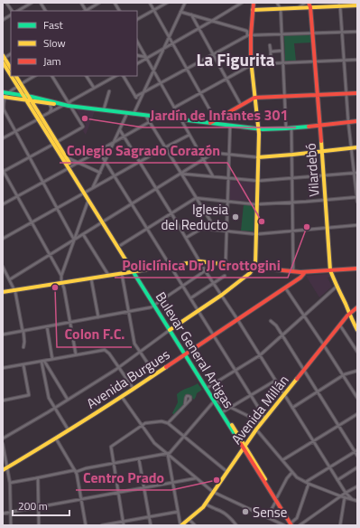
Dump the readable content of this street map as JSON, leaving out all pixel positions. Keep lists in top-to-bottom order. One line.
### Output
{"streets":{"main road":["Vilardebó","Bulevar General Artigas","Avenida Burgues","Avenida Millán"]},"crossings":[["Vilardebó","Avenida Millán"],["Bulevar General Artigas","Avenida Burgues"],["Bulevar General Artigas","Avenida Millán"]],"districts":["La Figurita"],"places":["Jardín de Infantes 301","Iglesia del Reducto","Colegio Sagrado Corazón","Policlínica Dr JJ Crottogini","Colon F.C.","Centro Prado","Sense"],"legend":["Fast","Slow","Jam"],"scale_bar":"200 m"}
